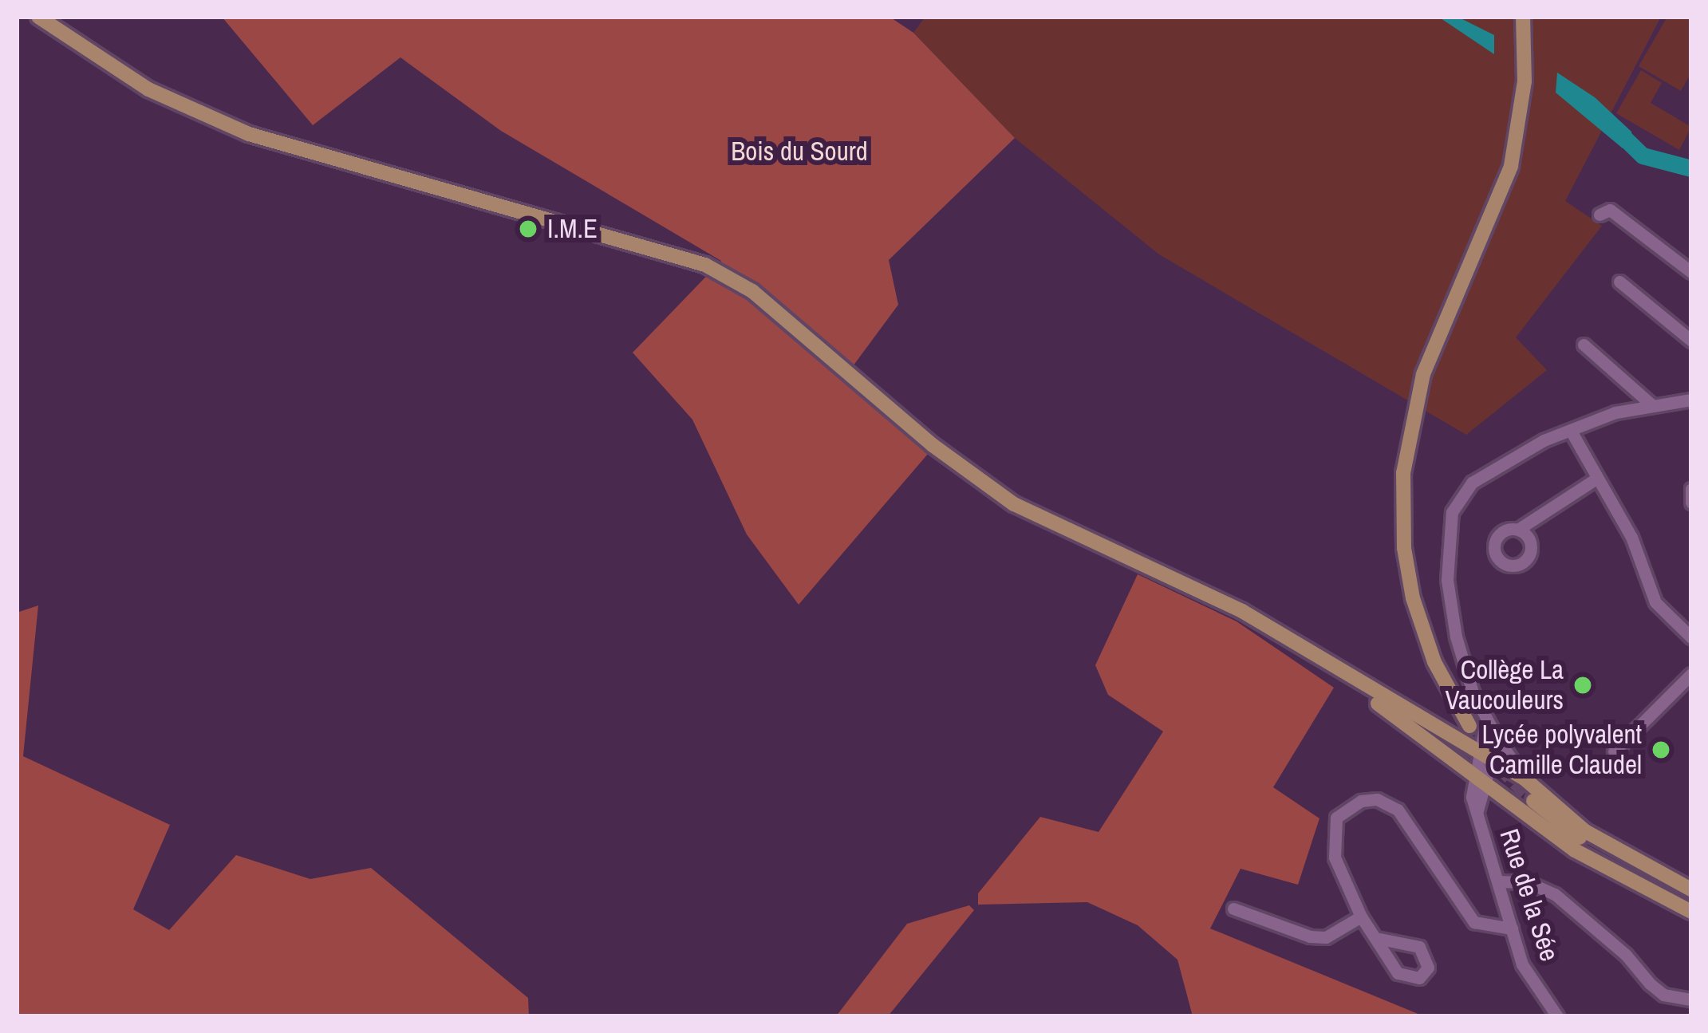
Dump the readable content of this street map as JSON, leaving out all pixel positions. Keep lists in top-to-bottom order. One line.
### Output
{"streets":{"street":["Rue de la Sée"]},"parks":["Bois du Sourd"],"places":["I.M.E","Collège La Vaucouleurs","Lycée polyvalent Camille Claudel"]}
